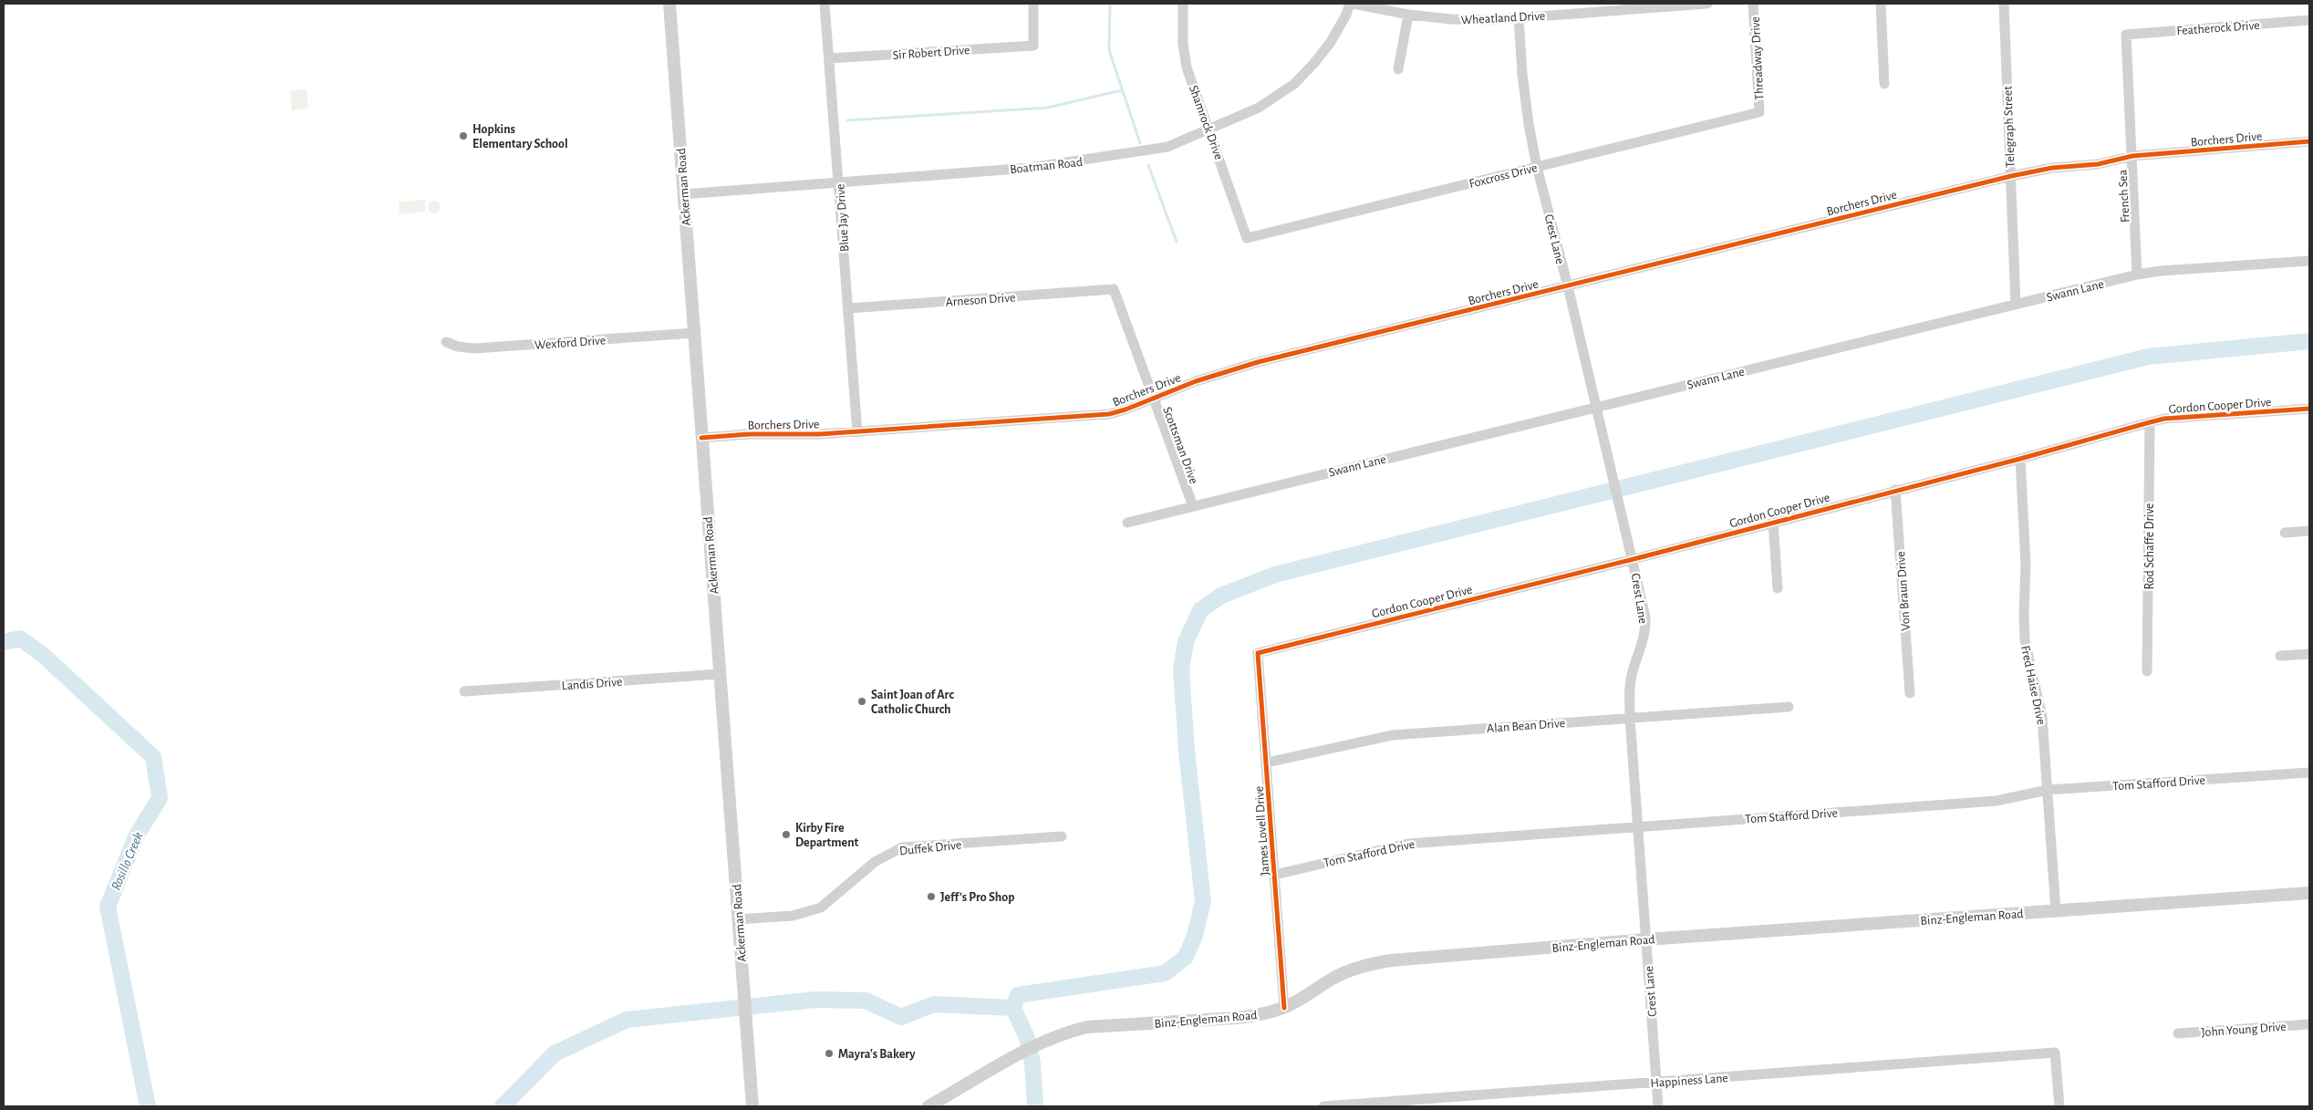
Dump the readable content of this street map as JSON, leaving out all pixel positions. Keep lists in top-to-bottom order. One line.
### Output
{"streets":{"street":["Wheatland Drive","Featherock Drive","Sir Robert Drive","Threadway Drive","Shamrock Drive","Telegraph Street","Borchers Drive","Boatman Road","Foxcross Drive","Ackerman Road","French Sea","Blue Jay Drive","Crest Lane","Swann Lane","Arneson Drive","Wexford Drive","Gordon Cooper Drive","Scottsman Drive","Rod Schaffe Drive","Von Braun Drive","Landis Drive","Fred Haise Drive","Alan Bean Drive","Tom Stafford Drive","James Lovell Drive","Duffek Drive","Binz-Engleman Road","John Young Drive","Happiness Lane"]},"crossings":[["Wheatland Drive","Crest Lane"],["Featherock Drive","French Sea"],["Sir Robert Drive","Blue Jay Drive"],["Threadway Drive","Foxcross Drive"],["Shamrock Drive","Boatman Road"],["Shamrock Drive","Foxcross Drive"],["Telegraph Street","Borchers Drive"],["Telegraph Street","Swann Lane"],["Borchers Drive","Ackerman Road"],["Borchers Drive","French Sea"],["Borchers Drive","Blue Jay Drive"],["Borchers Drive","Crest Lane"],["Borchers Drive","Scottsman Drive"],["Boatman Road","Ackerman Road"],["Boatman Road","Blue Jay Drive"],["Foxcross Drive","Crest Lane"],["Ackerman Road","Wexford Drive"],["Ackerman Road","Landis Drive"],["Ackerman Road","Duffek Drive"],["French Sea","Swann Lane"],["Blue Jay Drive","Arneson Drive"],["Crest Lane","Swann Lane"],["Crest Lane","Gordon Cooper Drive"],["Crest Lane","Alan Bean Drive"],["Crest Lane","Tom Stafford Drive"],["Crest Lane","Binz-Engleman Road"],["Crest Lane","Happiness Lane"],["Swann Lane","Scottsman Drive"],["Arneson Drive","Scottsman Drive"],["Gordon Cooper Drive","Rod Schaffe Drive"],["Gordon Cooper Drive","Von Braun Drive"],["Gordon Cooper Drive","Fred Haise Drive"],["Gordon Cooper Drive","James Lovell Drive"],["Fred Haise Drive","Tom Stafford Drive"],["Fred Haise Drive","Binz-Engleman Road"],["Alan Bean Drive","James Lovell Drive"],["Tom Stafford Drive","James Lovell Drive"],["James Lovell Drive","Binz-Engleman Road"]],"water":["Rosillo Creek"],"places":["Hopkins Elementary School","Saint Joan of Arc Catholic Church","Kirby Fire Department","Jeff’s Pro Shop","Mayra's Bakery"]}
